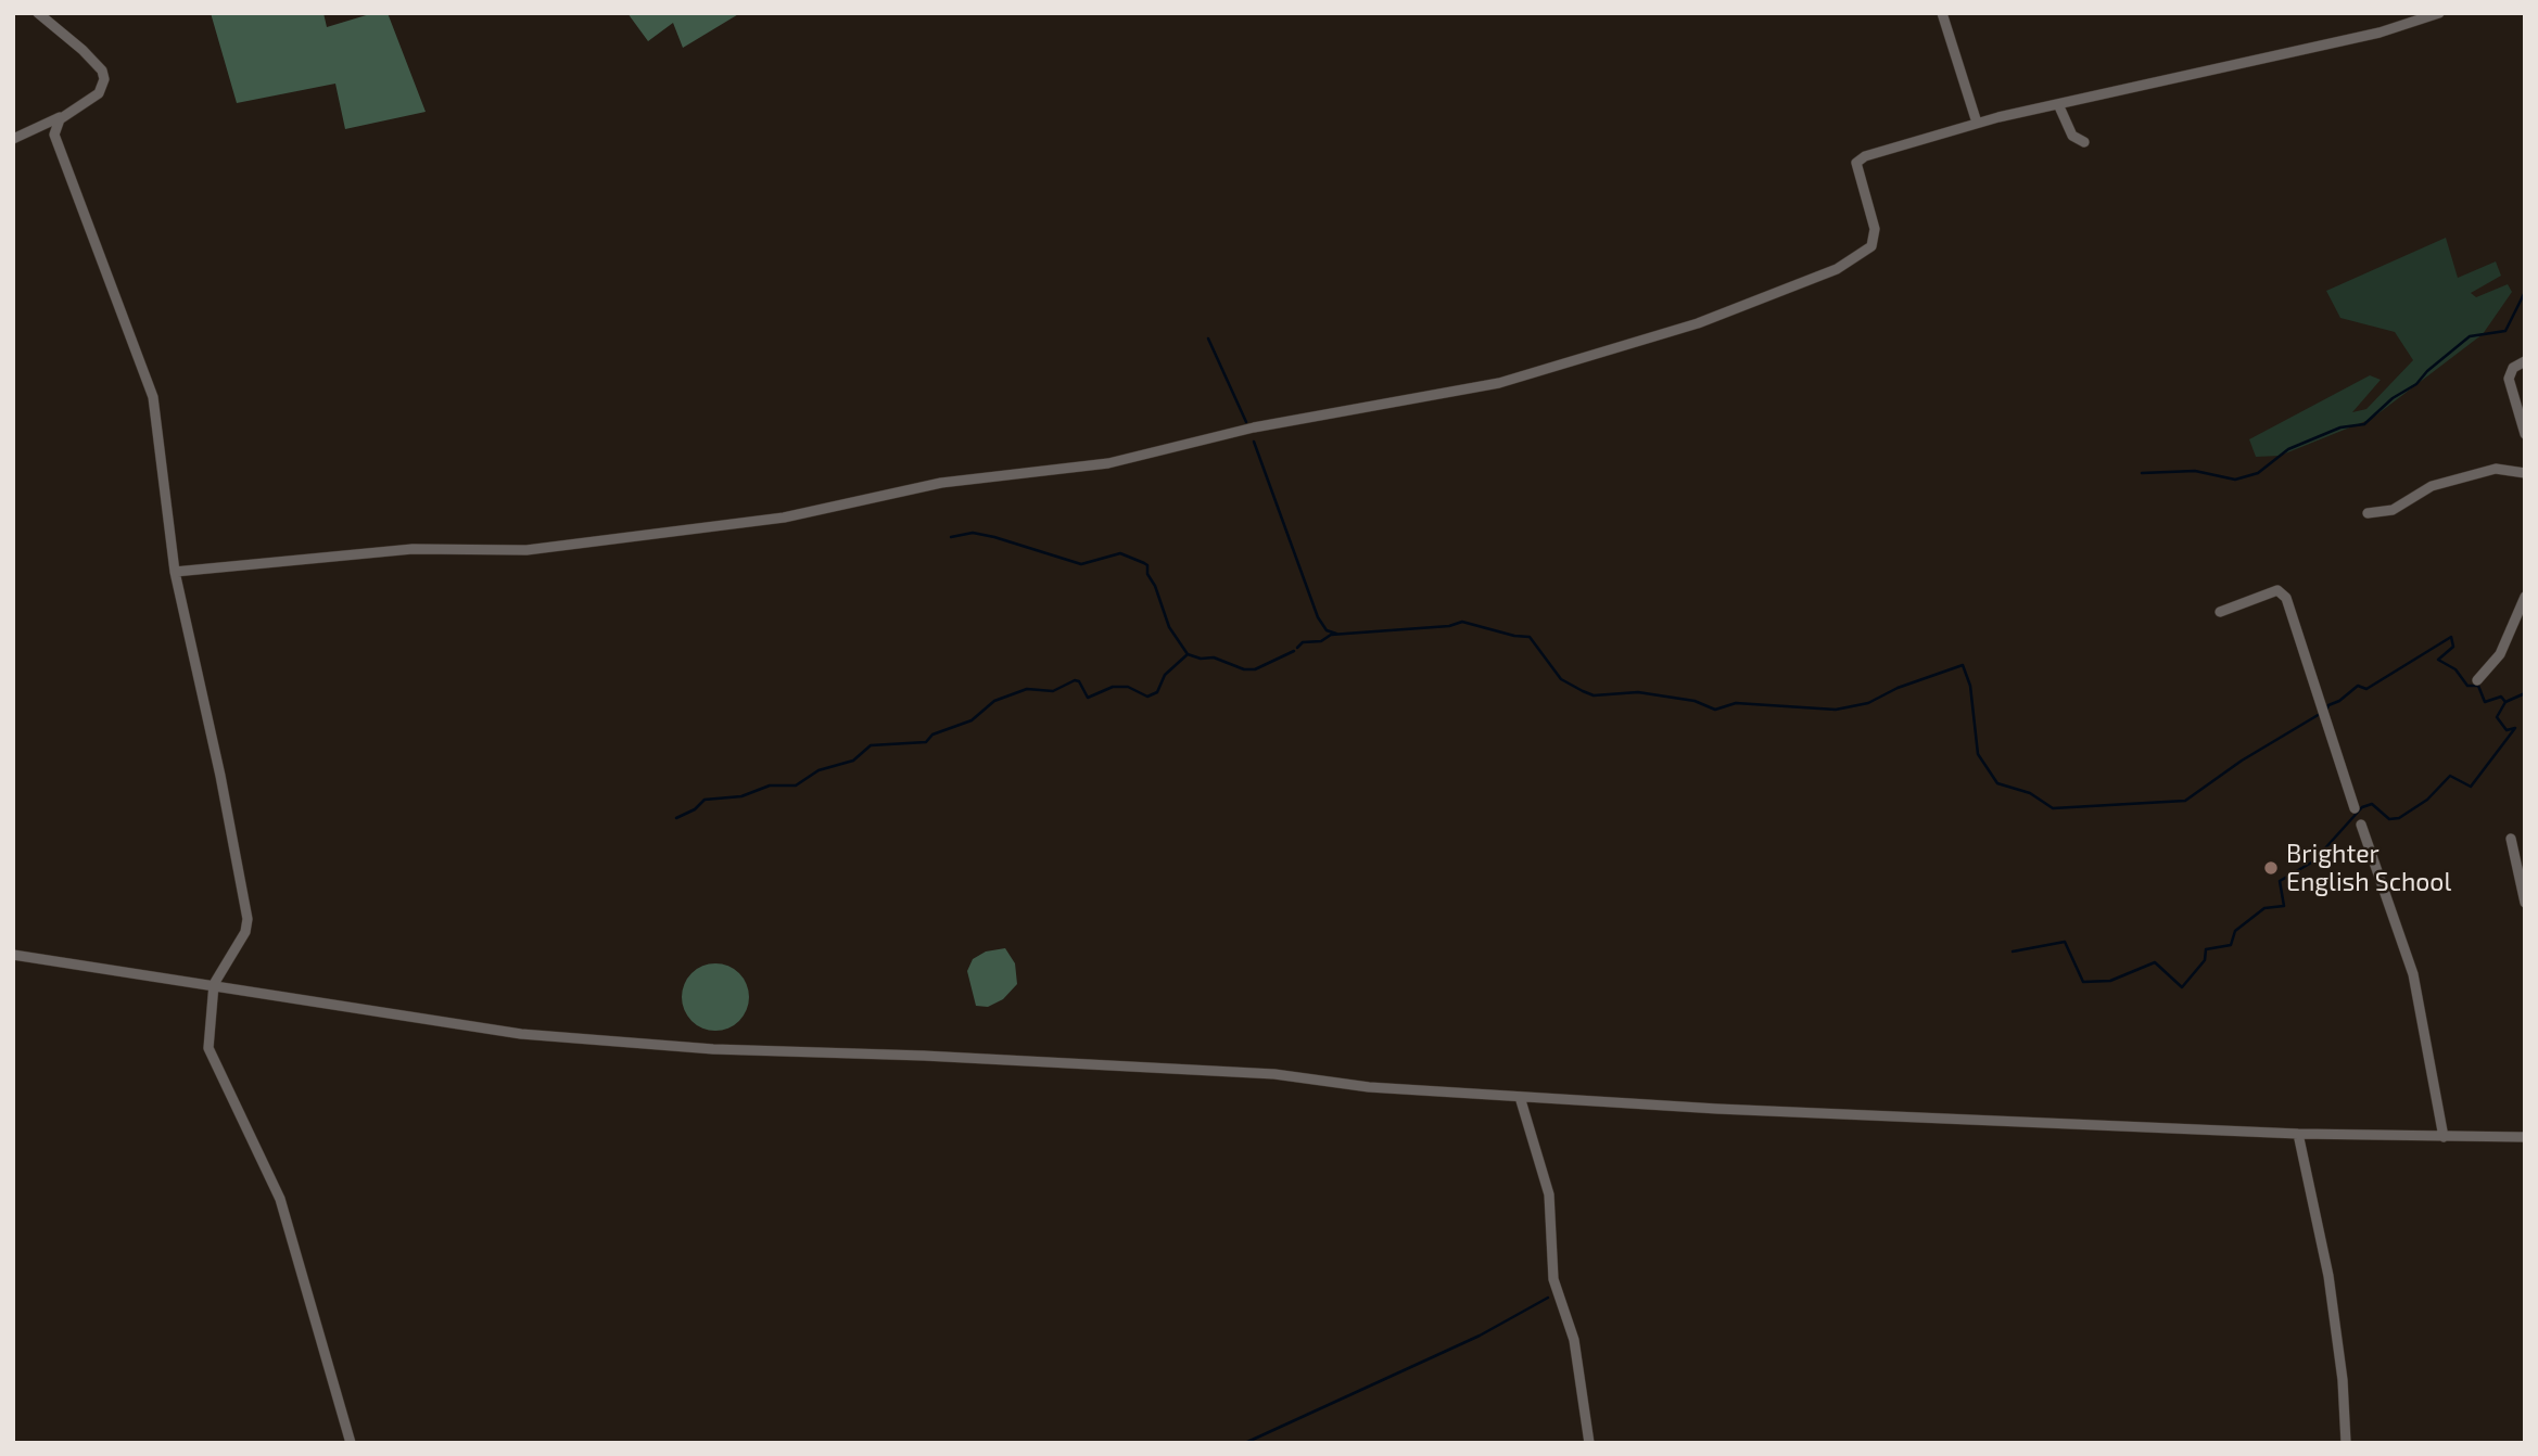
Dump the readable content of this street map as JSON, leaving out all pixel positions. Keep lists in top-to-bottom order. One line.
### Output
{"places":["Brighter English School"]}
